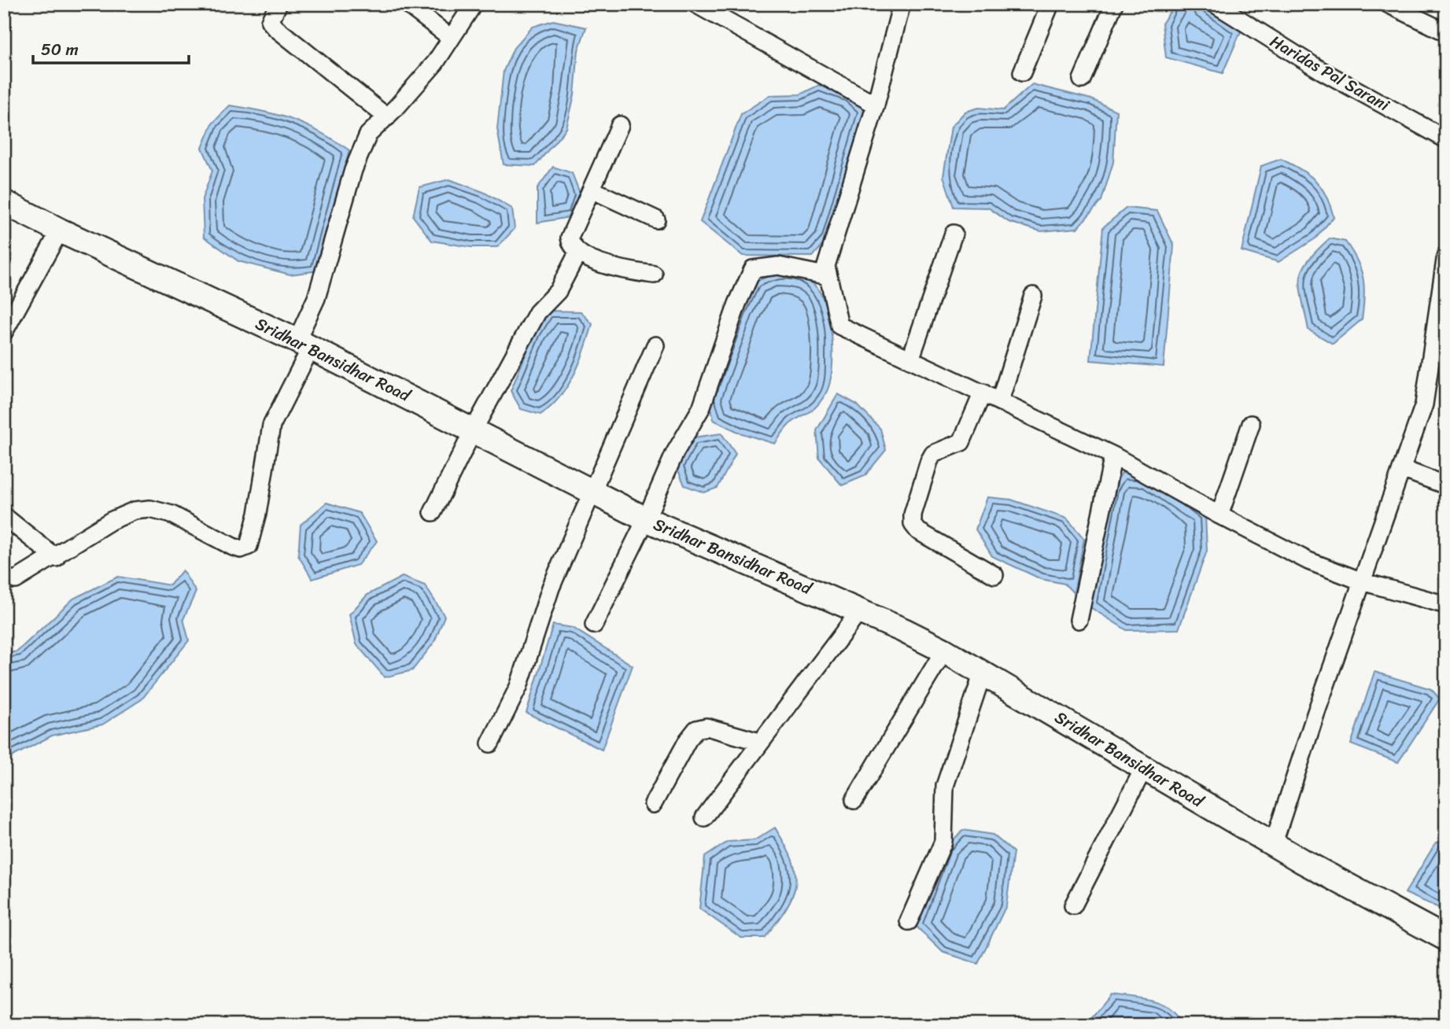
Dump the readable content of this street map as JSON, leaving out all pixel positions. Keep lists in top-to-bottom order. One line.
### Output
{"streets":{"street":["Haridas Pal Sarani","Sridhar Bansidhar Road"]},"scale_bar":"50 m"}
